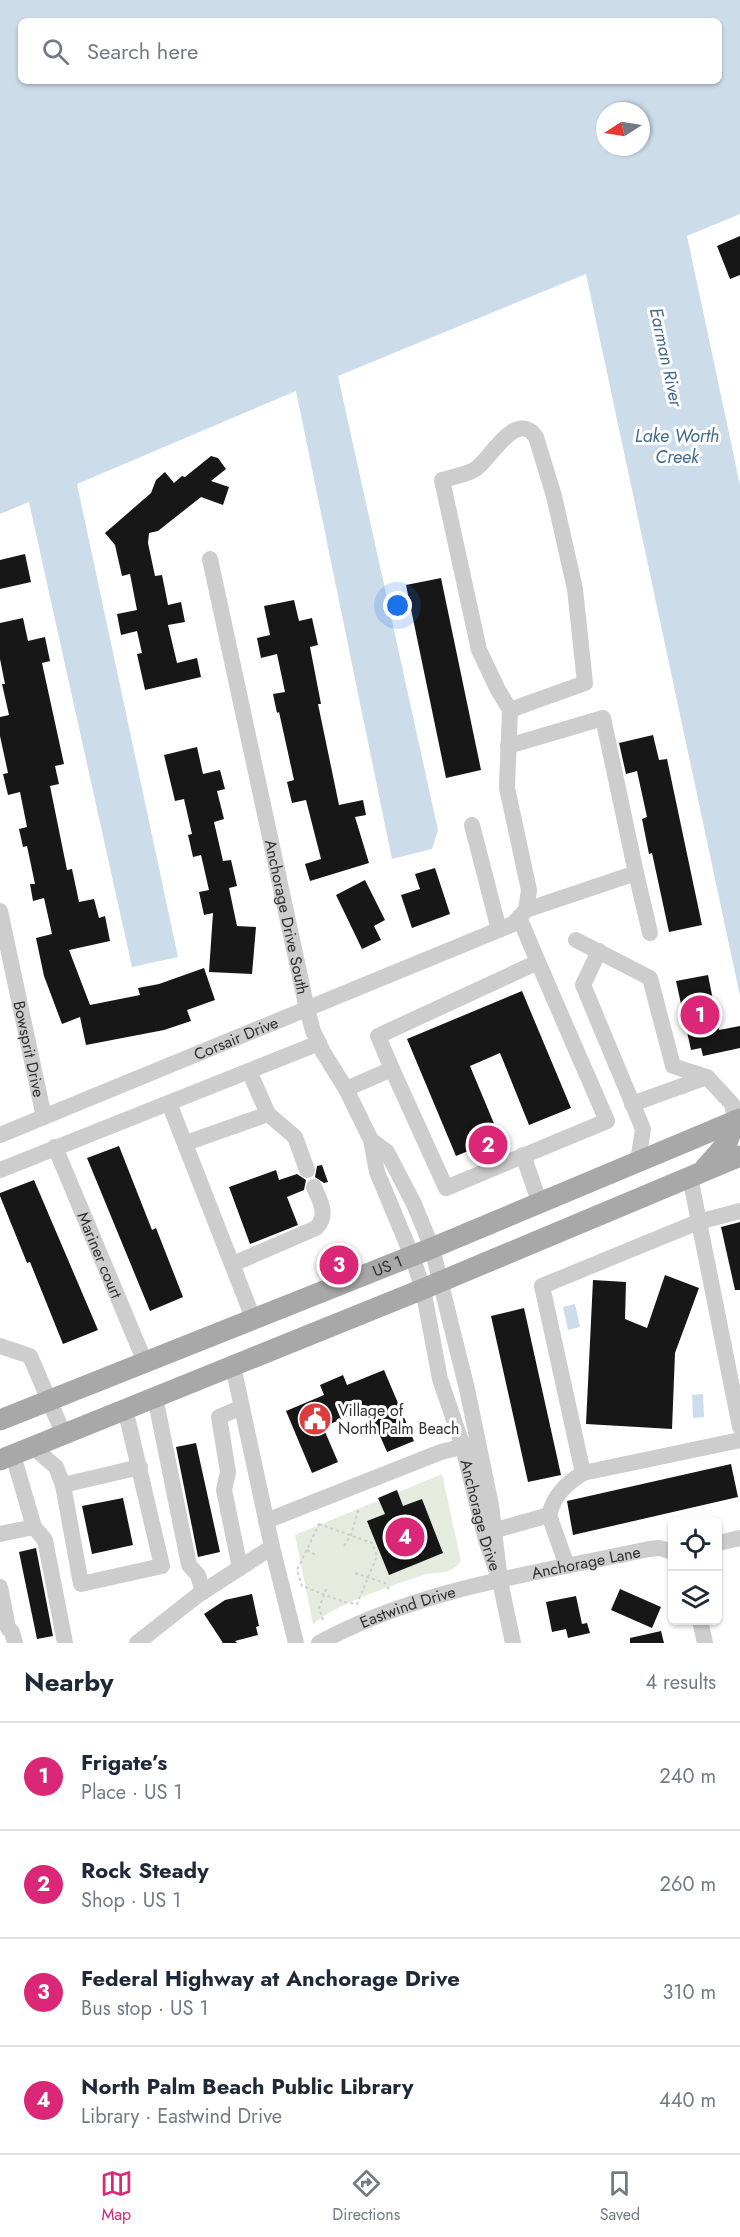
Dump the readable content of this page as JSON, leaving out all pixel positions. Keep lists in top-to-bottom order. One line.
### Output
{"streets":{"main road":["US 1"],"street":["Anchorage Drive South","Corsair Drive","Bowsprit Drive","Mariner court","Anchorage Drive","Anchorage Lane","Eastwind Drive"]},"crossings":[["Anchorage Drive South","Corsair Drive"],["Anchorage Drive South","US 1"],["Anchorage Drive South","Anchorage Drive"],["Corsair Drive","Bowsprit Drive"],["Mariner court","US 1"],["US 1","Anchorage Drive"],["Anchorage Drive","Anchorage Lane"],["Anchorage Drive","Eastwind Drive"],["Anchorage Lane","Eastwind Drive"]],"water":["Earman River","Lake Worth Creek"],"places":{"public building":["Village of North Palm Beach"]},"north":"left","page":{"search":"Search here","pins":["1","2","3","4"],"heading":["Nearby","4 results"],"list":[{"mark":"1","name":"Frigate’s","note":"Place · US 1","value":"240 m"},{"mark":"2","name":"Rock Steady","note":"Shop · US 1","value":"260 m"},{"mark":"3","name":"Federal Highway at Anchorage Drive","note":"Bus stop · US 1","value":"310 m"},{"mark":"4","name":"North Palm Beach Public Library","note":"Library · Eastwind Drive","value":"440 m"}],"nav":["Map","Directions","Saved"]}}
